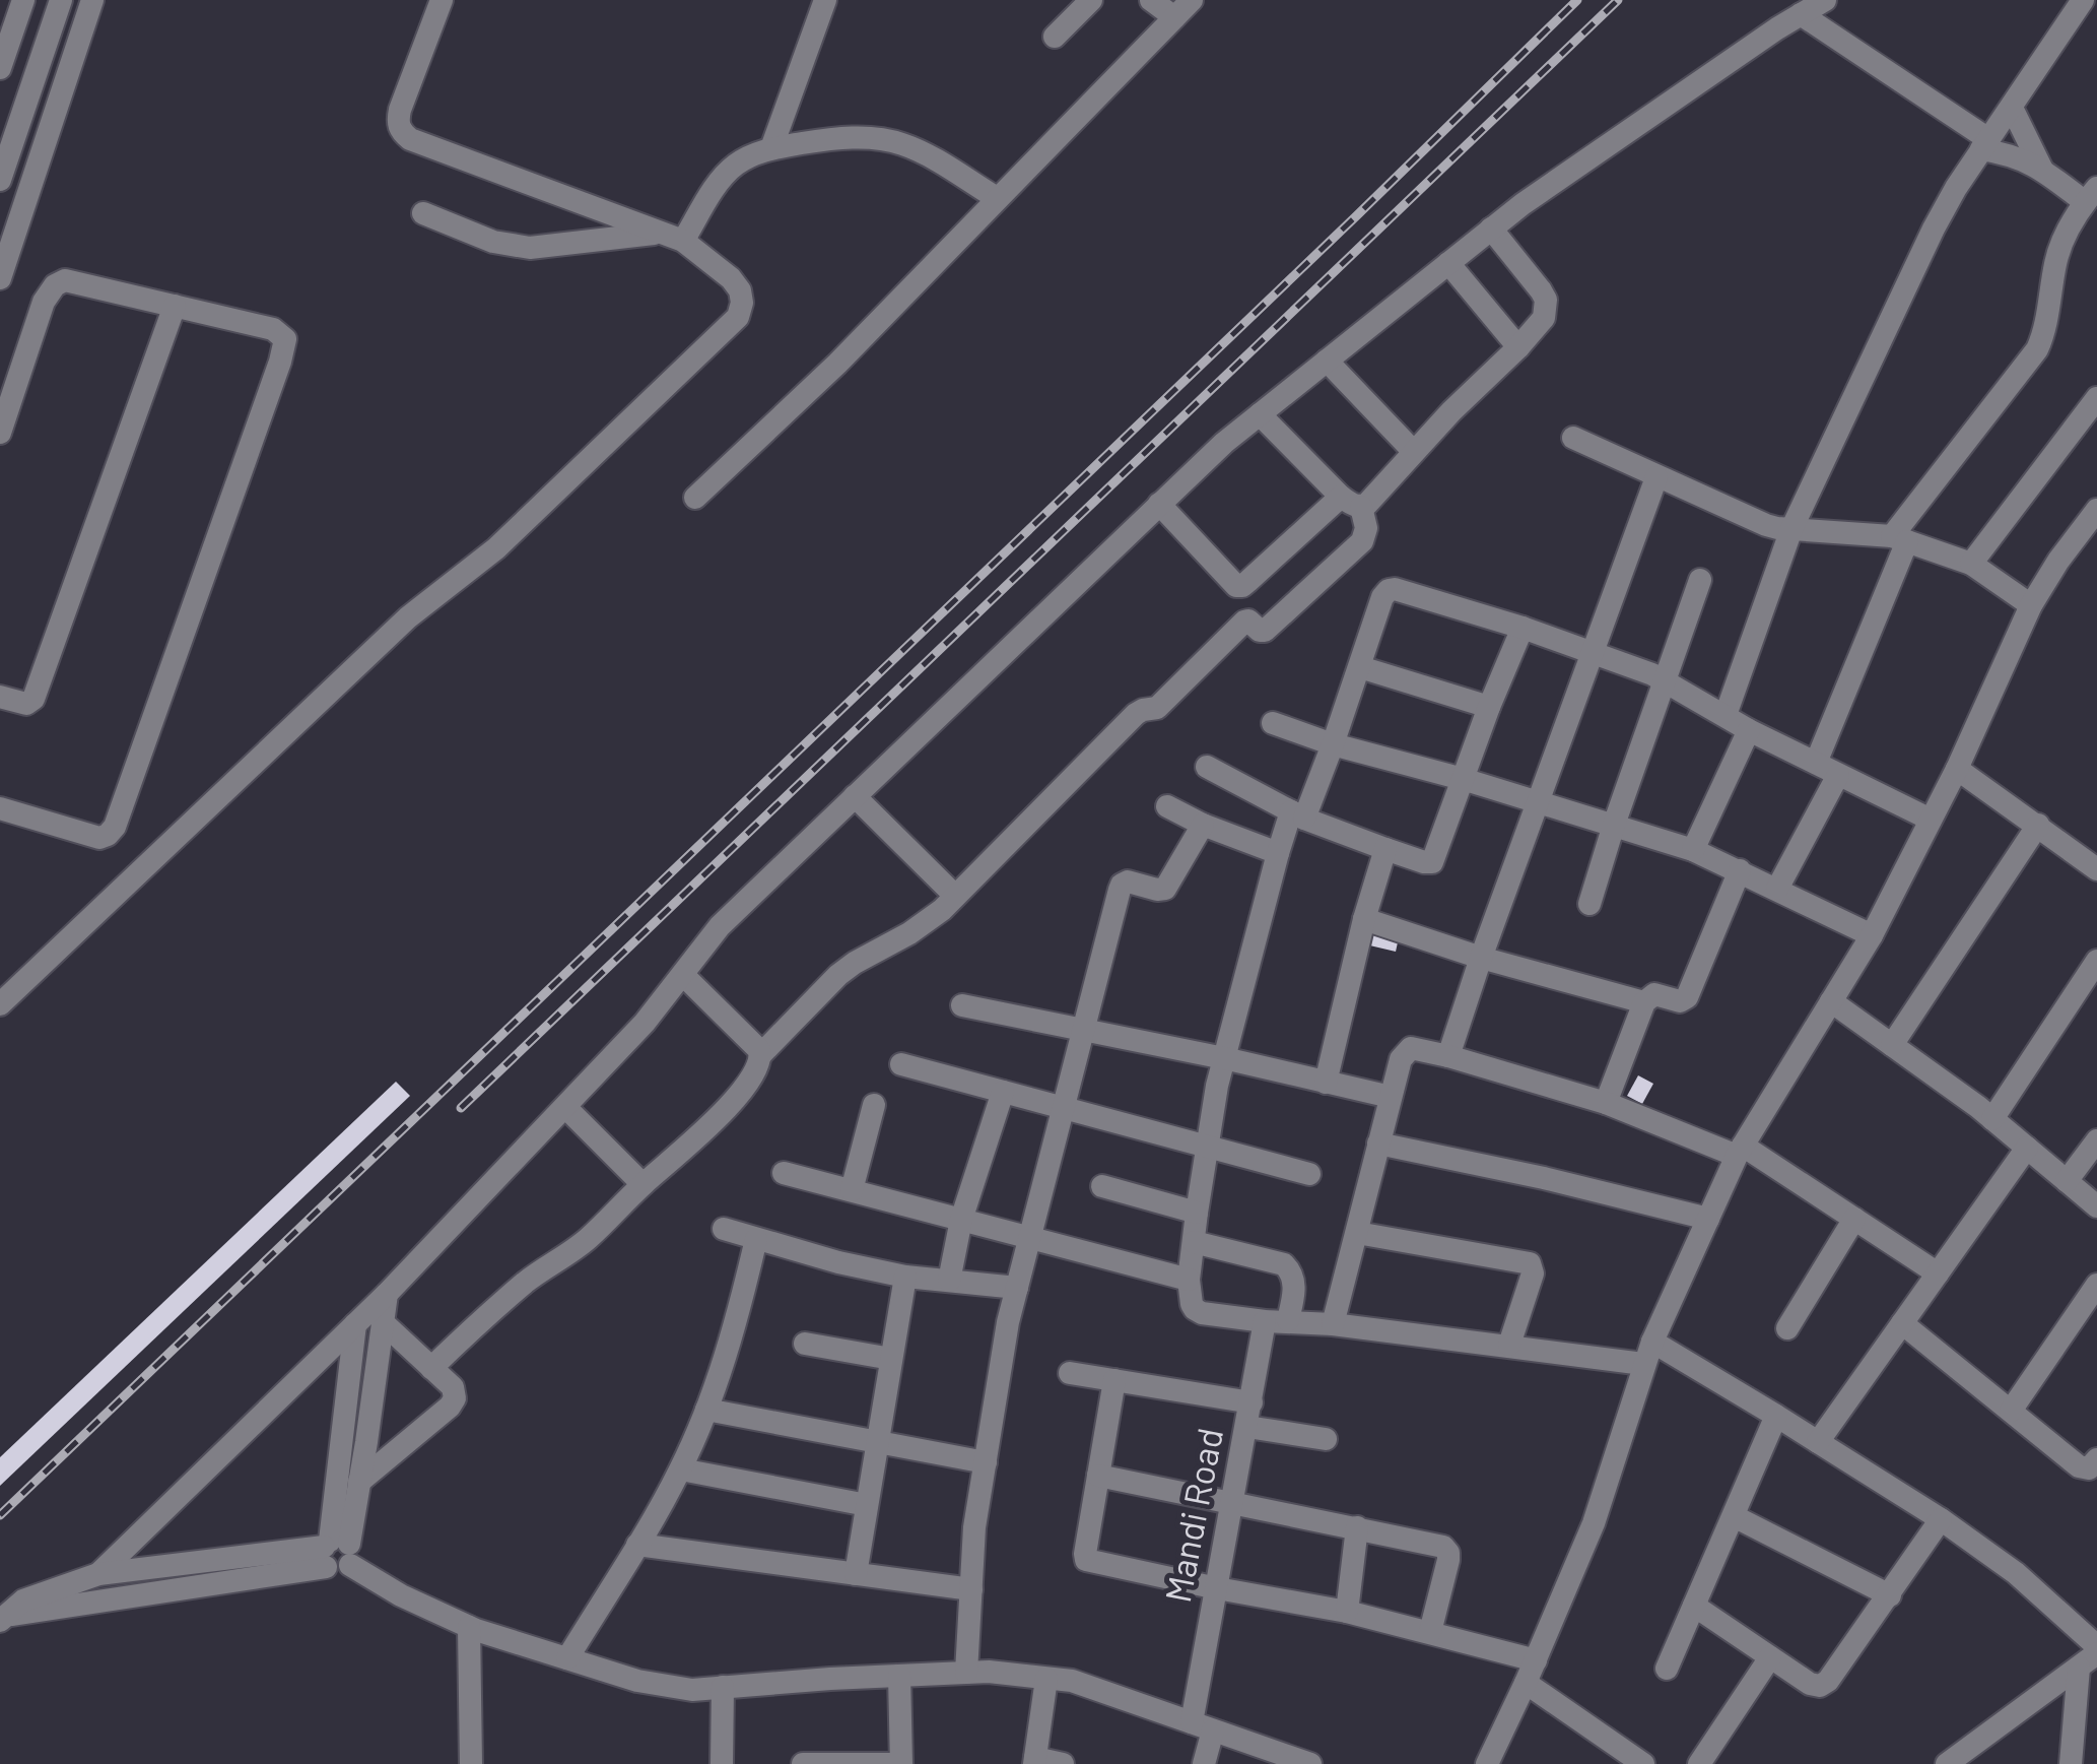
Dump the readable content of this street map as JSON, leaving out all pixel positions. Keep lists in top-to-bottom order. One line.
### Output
{"streets":{"street":["Mandi Road"]}}
